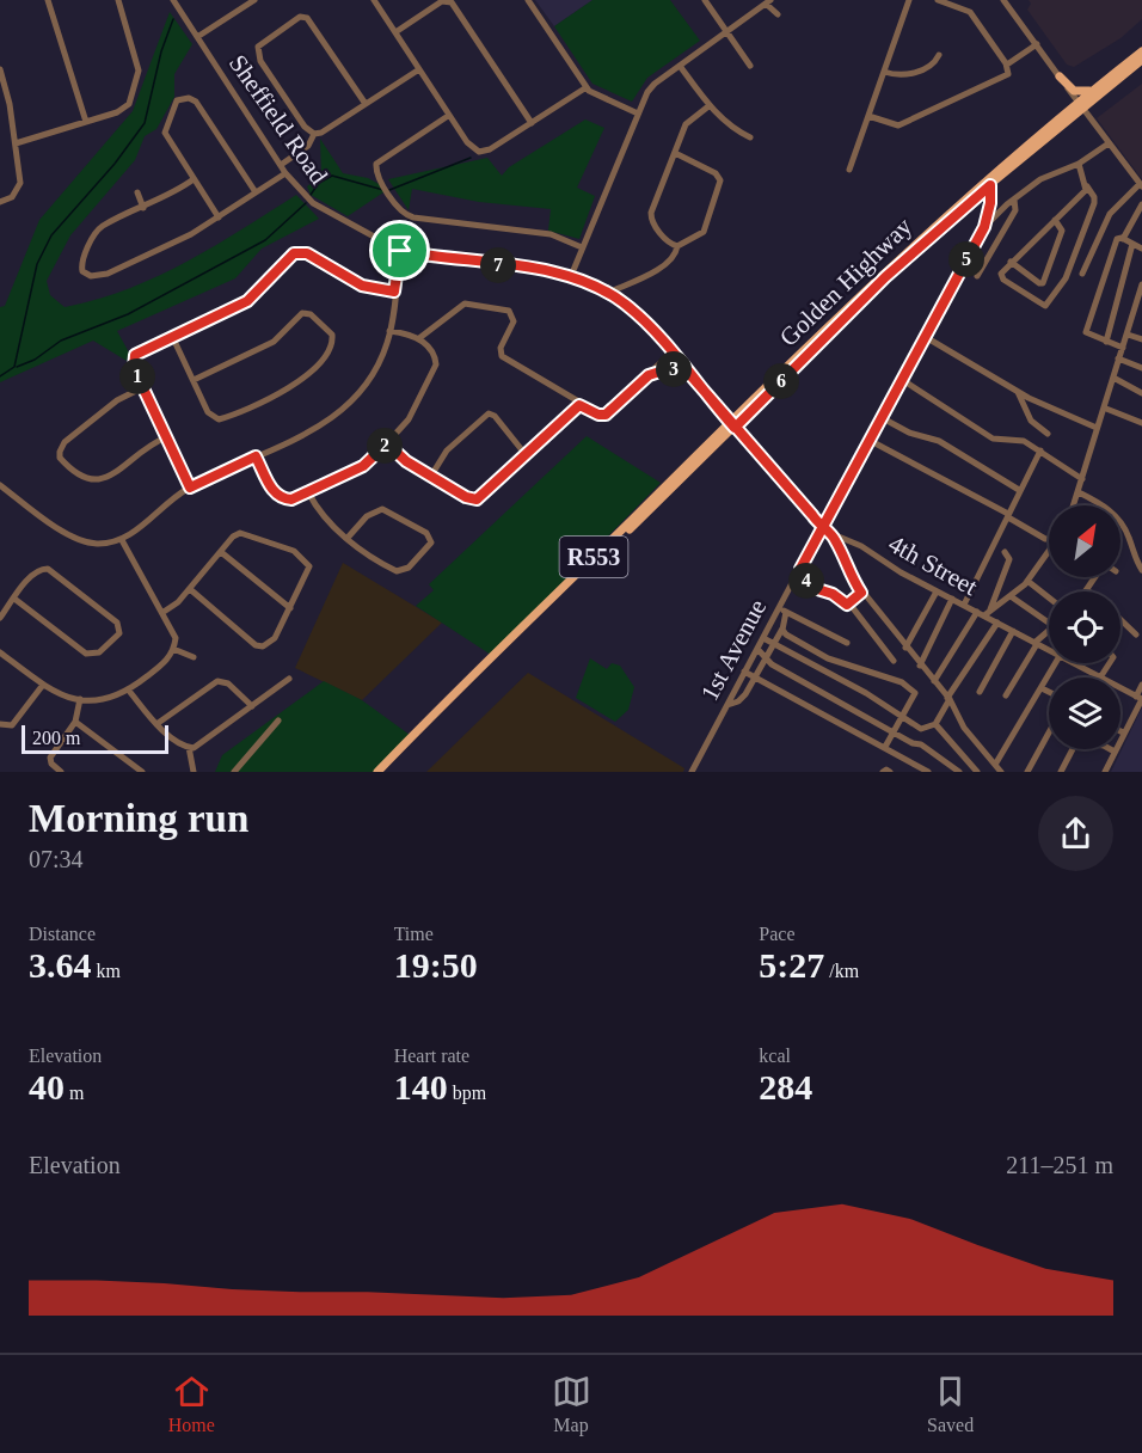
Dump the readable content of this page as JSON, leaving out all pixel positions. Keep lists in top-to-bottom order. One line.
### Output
{"streets":{"main road":["Golden Highway","R553"],"street":["Sheffield Road","4th Street","1st Avenue"]},"crossings":[["Sheffield Road","Golden Highway"],["Sheffield Road","4th Street"],["Golden Highway","4th Street"],["4th Street","1st Avenue"]],"scale_bar":"200 m","north":"top right","page":{"pins":["5","7","3","1","6","2","4"],"scale":"200 m","heading":["Morning run","07:34"],"stats":[["Distance","3.64 km"],["Time","19:50"],["Pace","5:27 /km"],["Elevation","40 m"],["Heart rate","140 bpm"],["kcal","284"]],"chart":["Elevation","211–251 m"],"tabs":["Home","Map","Saved"]}}
